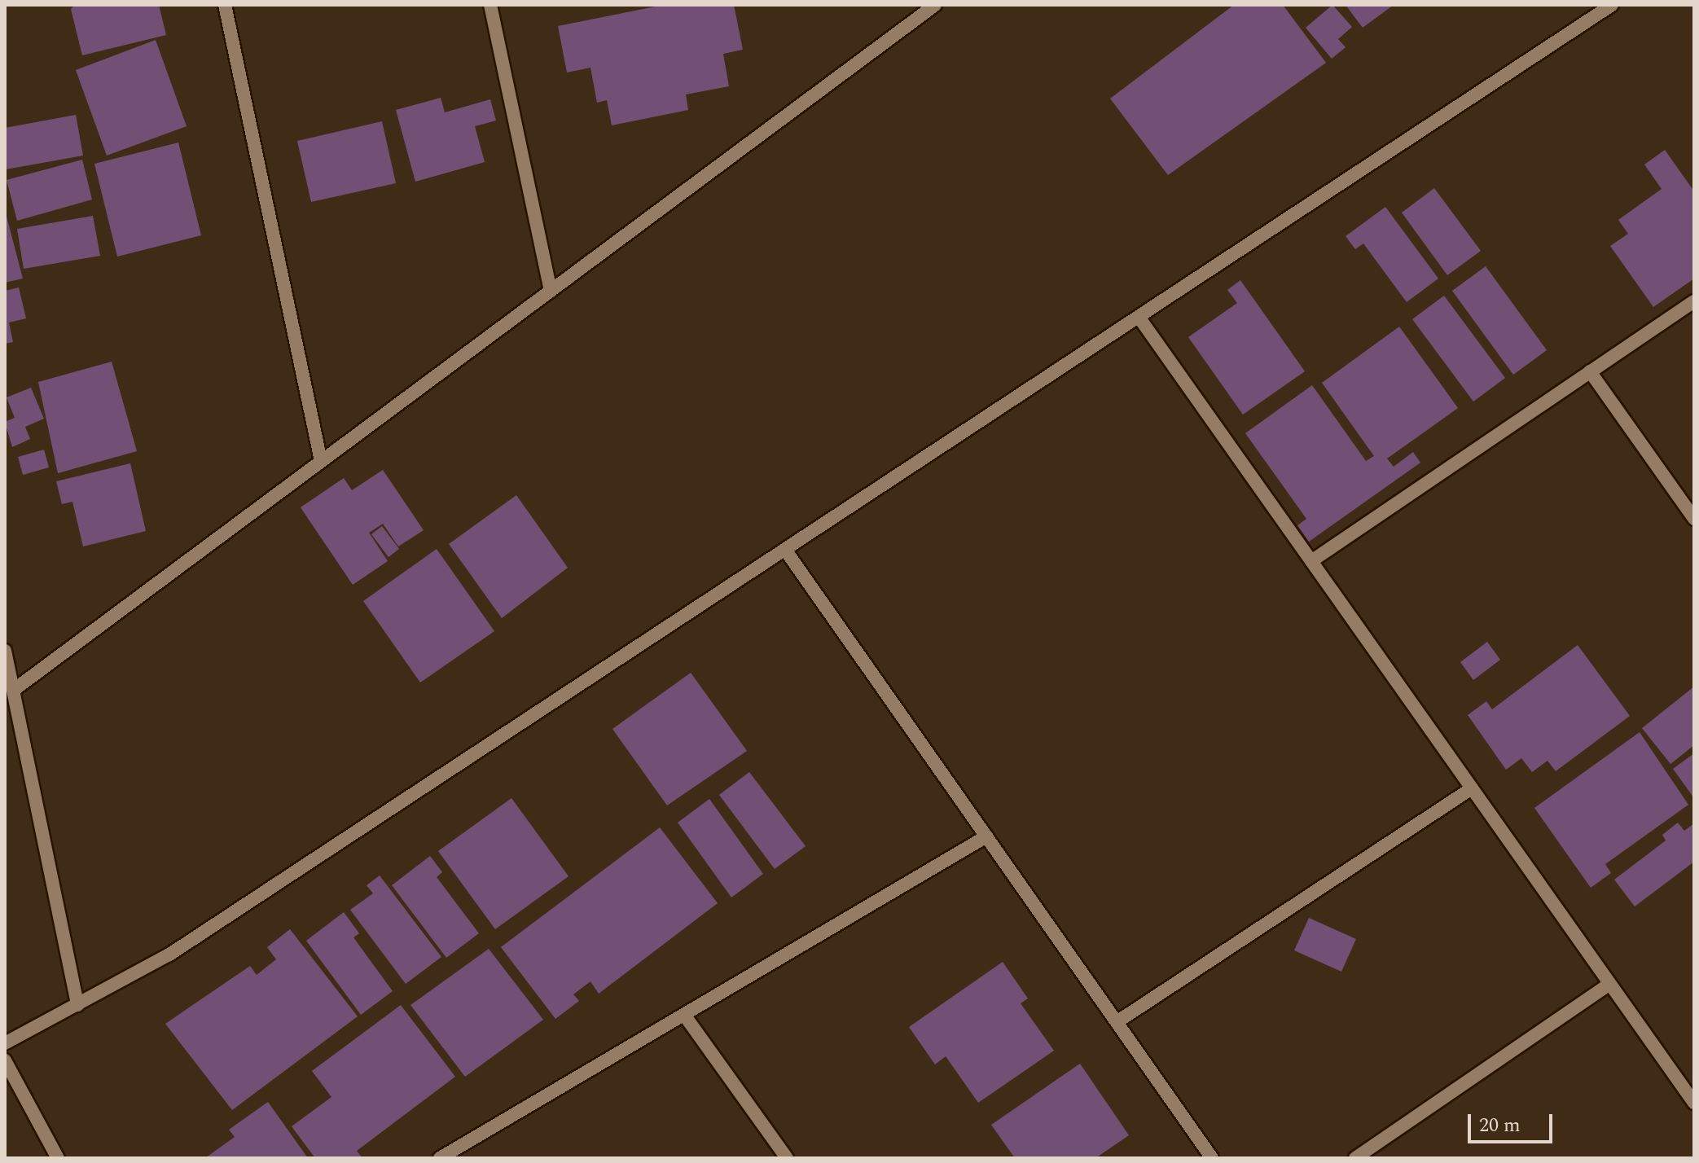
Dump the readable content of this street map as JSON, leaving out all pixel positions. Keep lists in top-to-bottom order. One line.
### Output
{"scale_bar":"20 m"}
